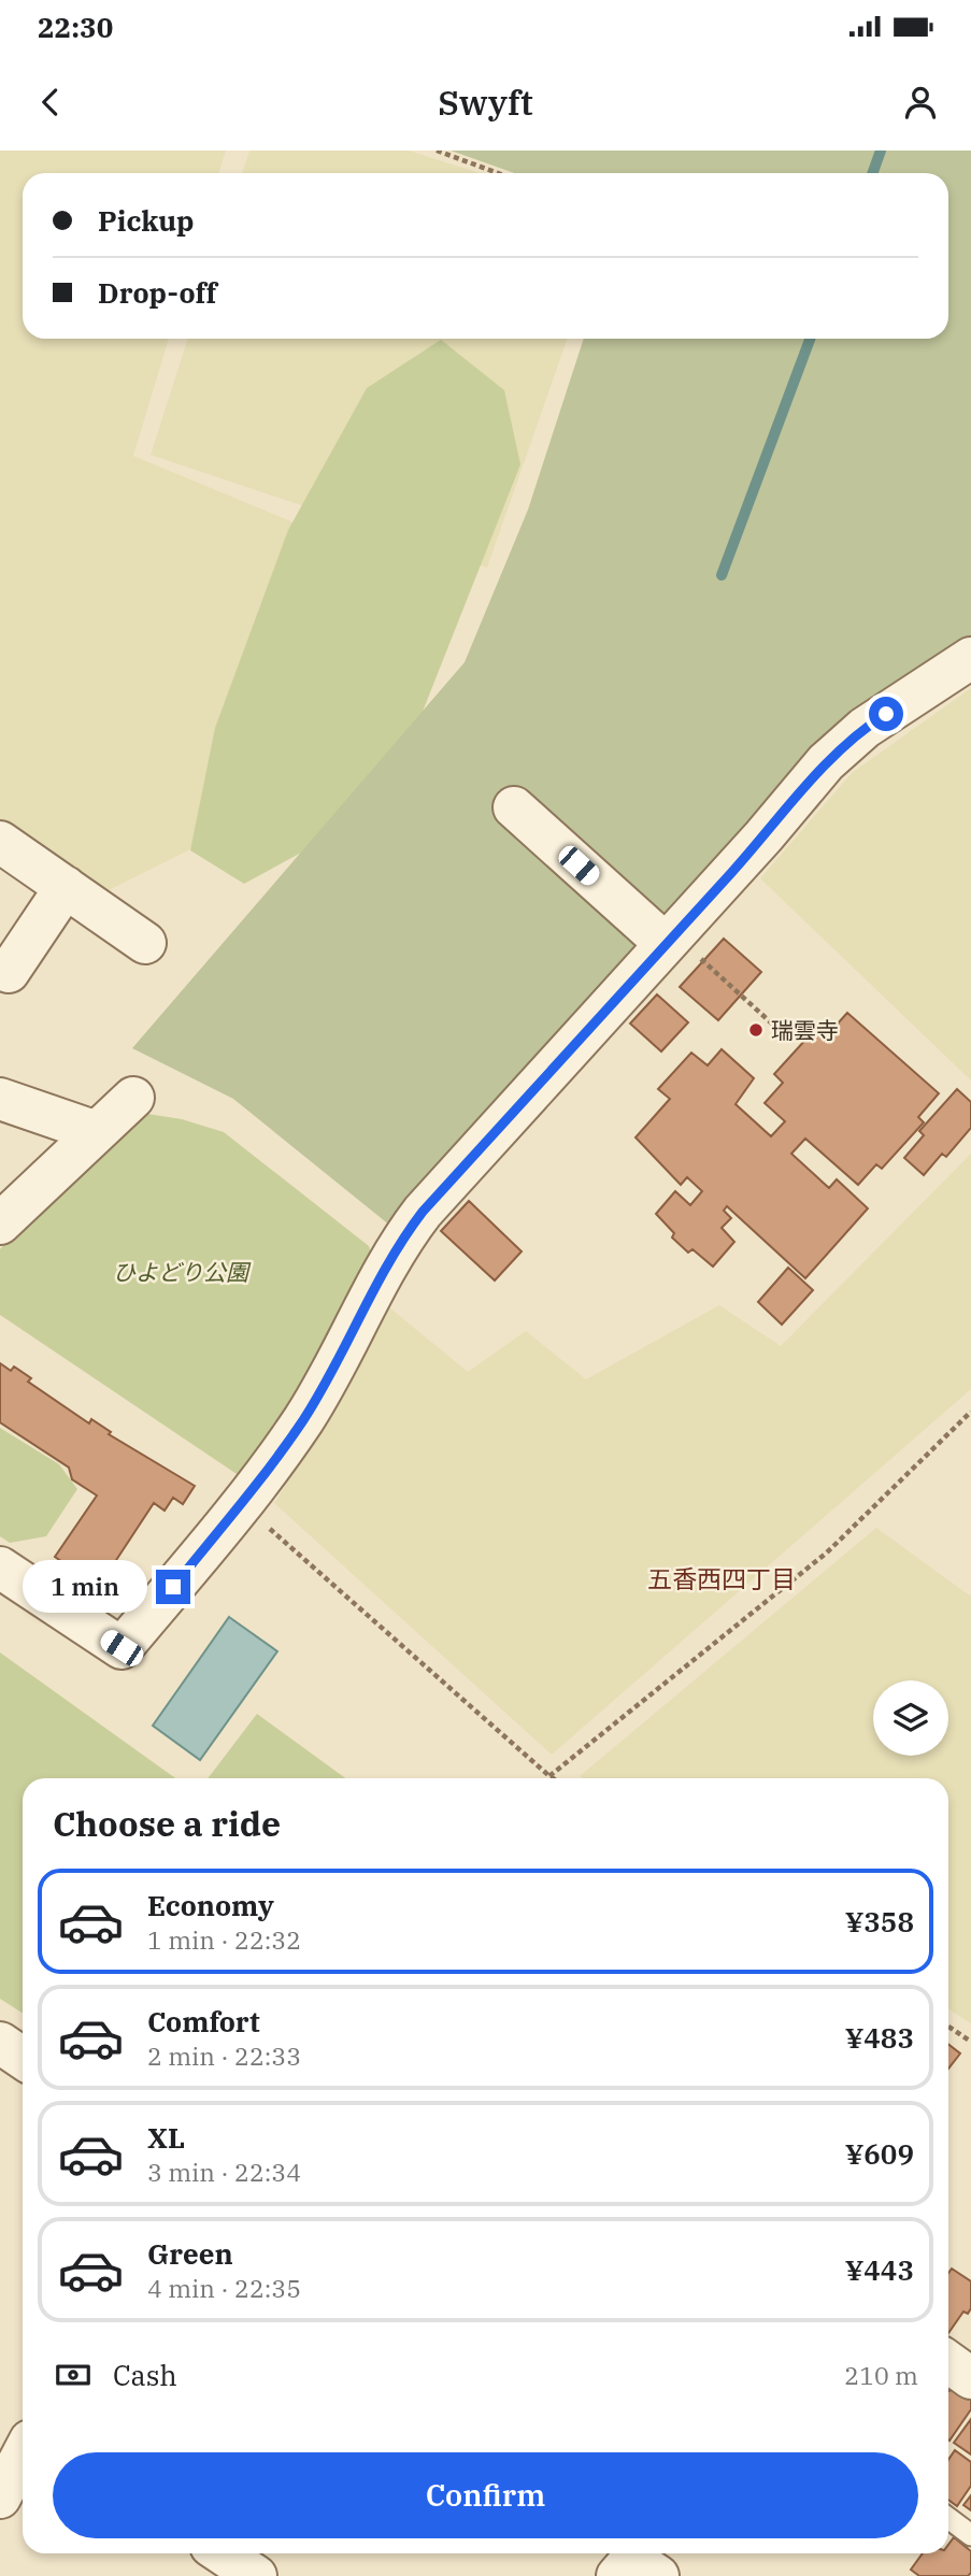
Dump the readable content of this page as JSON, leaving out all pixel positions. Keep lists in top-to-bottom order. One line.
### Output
{"districts":["五香西四丁目"],"parks":["ひよどり公園"],"places":["瑞雲寺"],"page":{"status":"22:30","header":"Swyft","banner":["Pickup","Drop-off"],"bubble":"1 min","heading":"Choose a ride","list":[{"name":"Economy","note":"1 min · 22:32","value":"¥358"},{"name":"Comfort","note":"2 min · 22:33","value":"¥483"},{"name":"XL","note":"3 min · 22:34","value":"¥609"},{"name":"Green","note":"4 min · 22:35","value":"¥443"}],"pay":["Cash","210 m"],"buttons":"Confirm"}}
